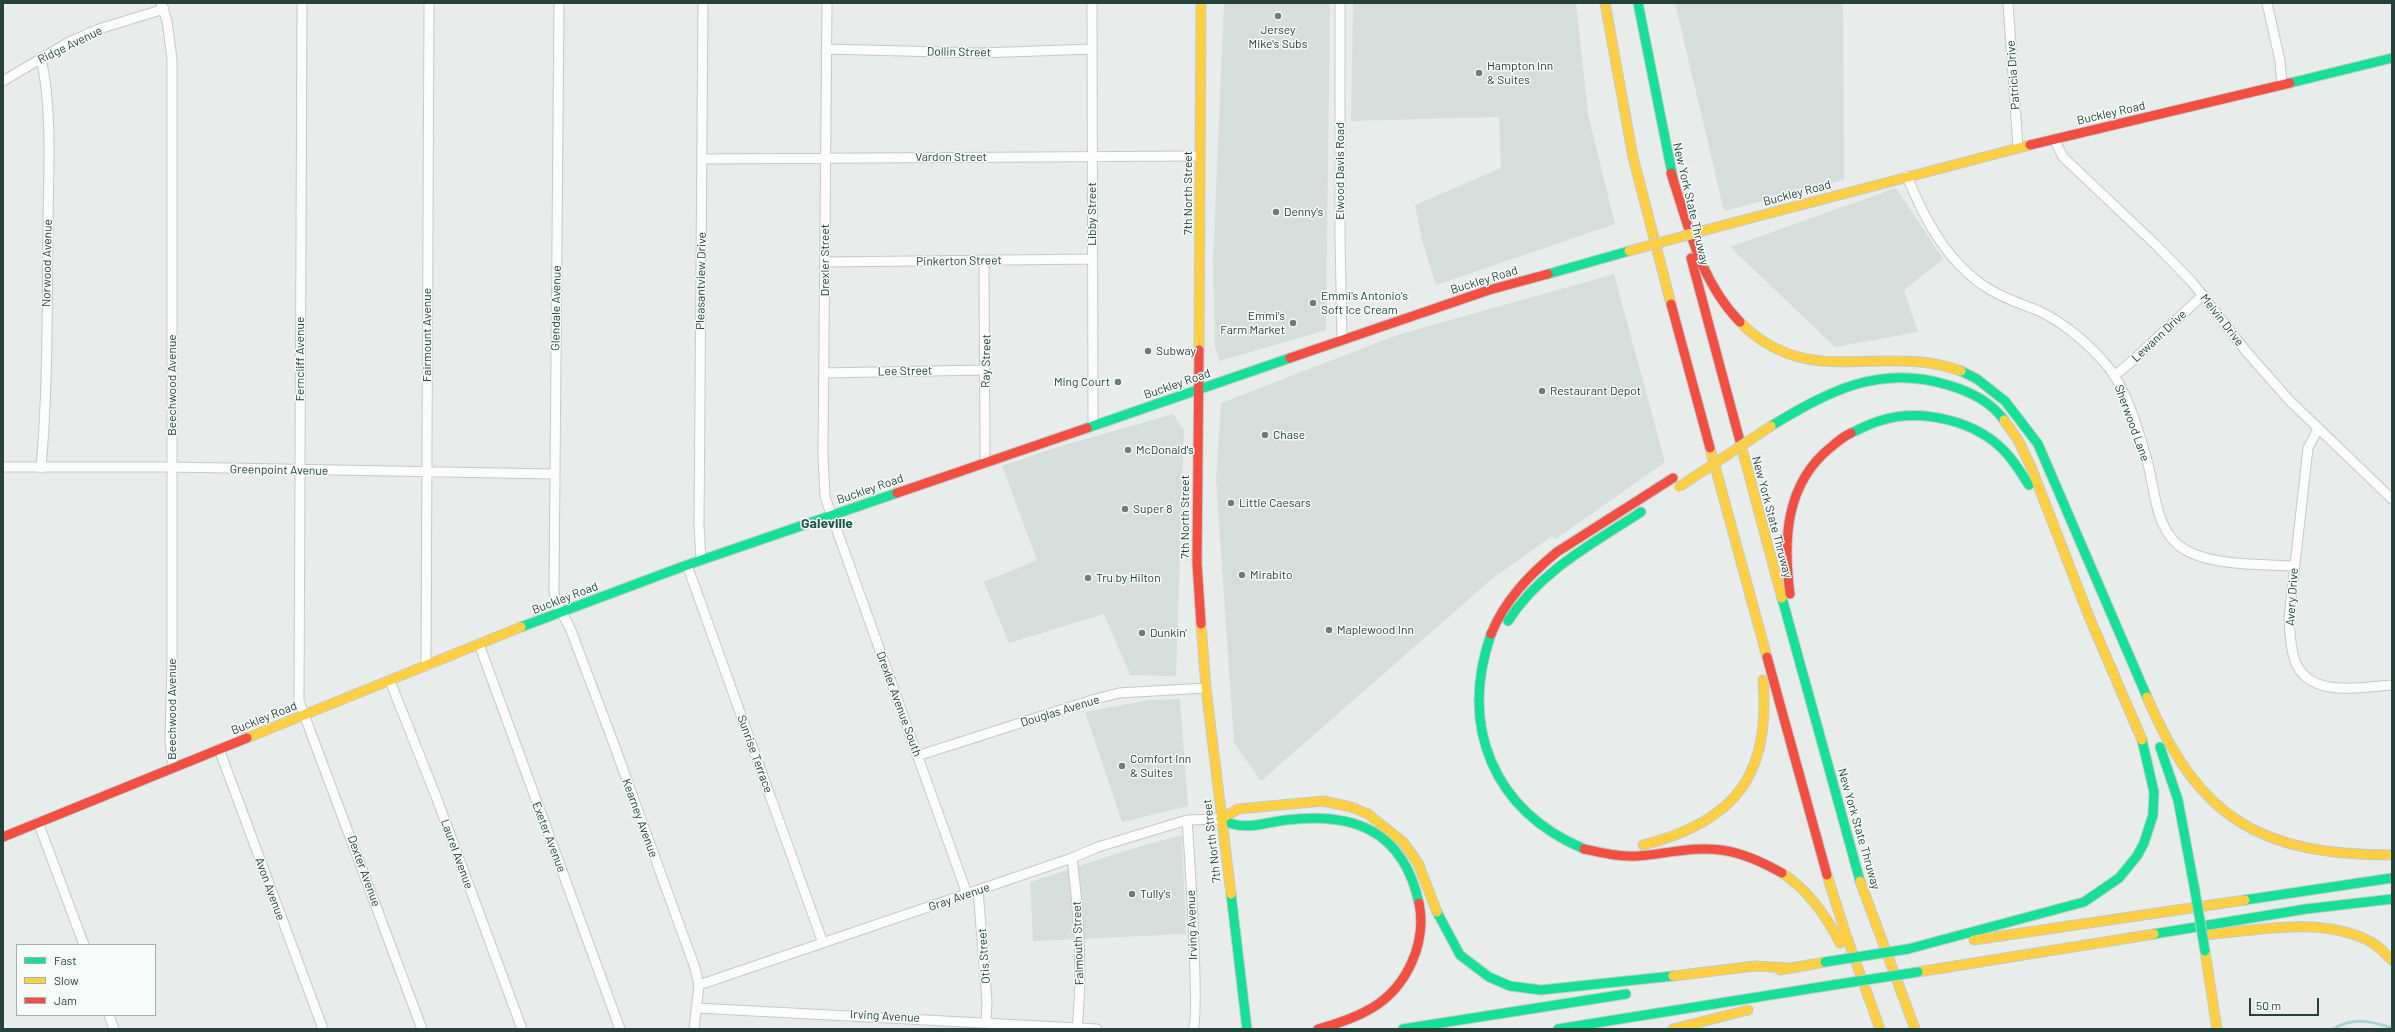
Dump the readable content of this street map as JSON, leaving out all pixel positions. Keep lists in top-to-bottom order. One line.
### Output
{"streets":{"main road":["Buckley Road","7th North Street","New York State Thruway"],"street":["Ridge Avenue","Dollin Street","Patricia Drive","Vardon Street","Elwood Davis Road","Libby Street","Drexler Street","Pinkerton Street","Norwood Avenue","Pleasantview Drive","Glendale Avenue","Melvin Drive","Fairmount Avenue","Lewann Drive","Ferncliff Avenue","Ray Street","Lee Street","Beechwood Avenue","Sherwood Lane","Greenpoint Avenue","Avery Drive","Drexler Avenue South","Douglas Avenue","Sunrise Terrace","Kearney Avenue","Exeter Avenue","Laurel Avenue","Dexter Avenue","Avon Avenue","Gray Avenue","Irving Avenue","Falmouth Street","Otis Street"]},"crossings":[["Ridge Avenue","Norwood Avenue"],["Ridge Avenue","Beechwood Avenue"],["Dollin Street","Libby Street"],["Dollin Street","Drexler Street"],["Patricia Drive","Buckley Road"],["Buckley Road","Elwood Davis Road"],["Buckley Road","7th North Street"],["Buckley Road","Libby Street"],["Buckley Road","Drexler Street"],["Buckley Road","Pleasantview Drive"],["Buckley Road","Glendale Avenue"],["Buckley Road","Melvin Drive"],["Buckley Road","Fairmount Avenue"],["Buckley Road","Ferncliff Avenue"],["Buckley Road","Ray Street"],["Buckley Road","Beechwood Avenue"],["Buckley Road","Sherwood Lane"],["Buckley Road","Drexler Avenue South"],["Buckley Road","Sunrise Terrace"],["Buckley Road","Kearney Avenue"],["Buckley Road","Exeter Avenue"],["Buckley Road","Laurel Avenue"],["Buckley Road","Dexter Avenue"],["Buckley Road","Avon Avenue"],["Vardon Street","7th North Street"],["Vardon Street","Libby Street"],["Vardon Street","Drexler Street"],["Vardon Street","Pleasantview Drive"],["7th North Street","Douglas Avenue"],["7th North Street","Gray Avenue"],["Libby Street","Pinkerton Street"],["Drexler Street","Pinkerton Street"],["Drexler Street","Lee Street"],["Drexler Street","Drexler Avenue South"],["Pinkerton Street","Ray Street"],["Norwood Avenue","Greenpoint Avenue"],["Glendale Avenue","Greenpoint Avenue"],["Glendale Avenue","Kearney Avenue"],["Melvin Drive","Lewann Drive"],["Melvin Drive","Avery Drive"],["Fairmount Avenue","Greenpoint Avenue"],["Lewann Drive","Sherwood Lane"],["Ferncliff Avenue","Greenpoint Avenue"],["Ferncliff Avenue","Dexter Avenue"],["Ray Street","Lee Street"],["Beechwood Avenue","Greenpoint Avenue"],["Sherwood Lane","Avery Drive"],["Drexler Avenue South","Douglas Avenue"],["Drexler Avenue South","Gray Avenue"],["Sunrise Terrace","Gray Avenue"],["Kearney Avenue","Gray Avenue"],["Kearney Avenue","Irving Avenue"],["Gray Avenue","Irving Avenue"],["Gray Avenue","Falmouth Street"],["Gray Avenue","Otis Street"],["Irving Avenue","Falmouth Street"],["Irving Avenue","Otis Street"]],"districts":["Galeville"],"places":["Jersey Mike's Subs","Hampton Inn & Suites","Denny's","Emmi's Antonio's Soft Ice Cream","Emmi's Farm Market","Subway","Ming Court","Restaurant Depot","Chase","McDonald's","Little Caesars","Super 8","Mirabito","Tru by Hilton","Maplewood Inn","Dunkin'","Comfort Inn & Suites","Tully's"],"legend":["Fast","Slow","Jam"],"scale_bar":"50 m"}
